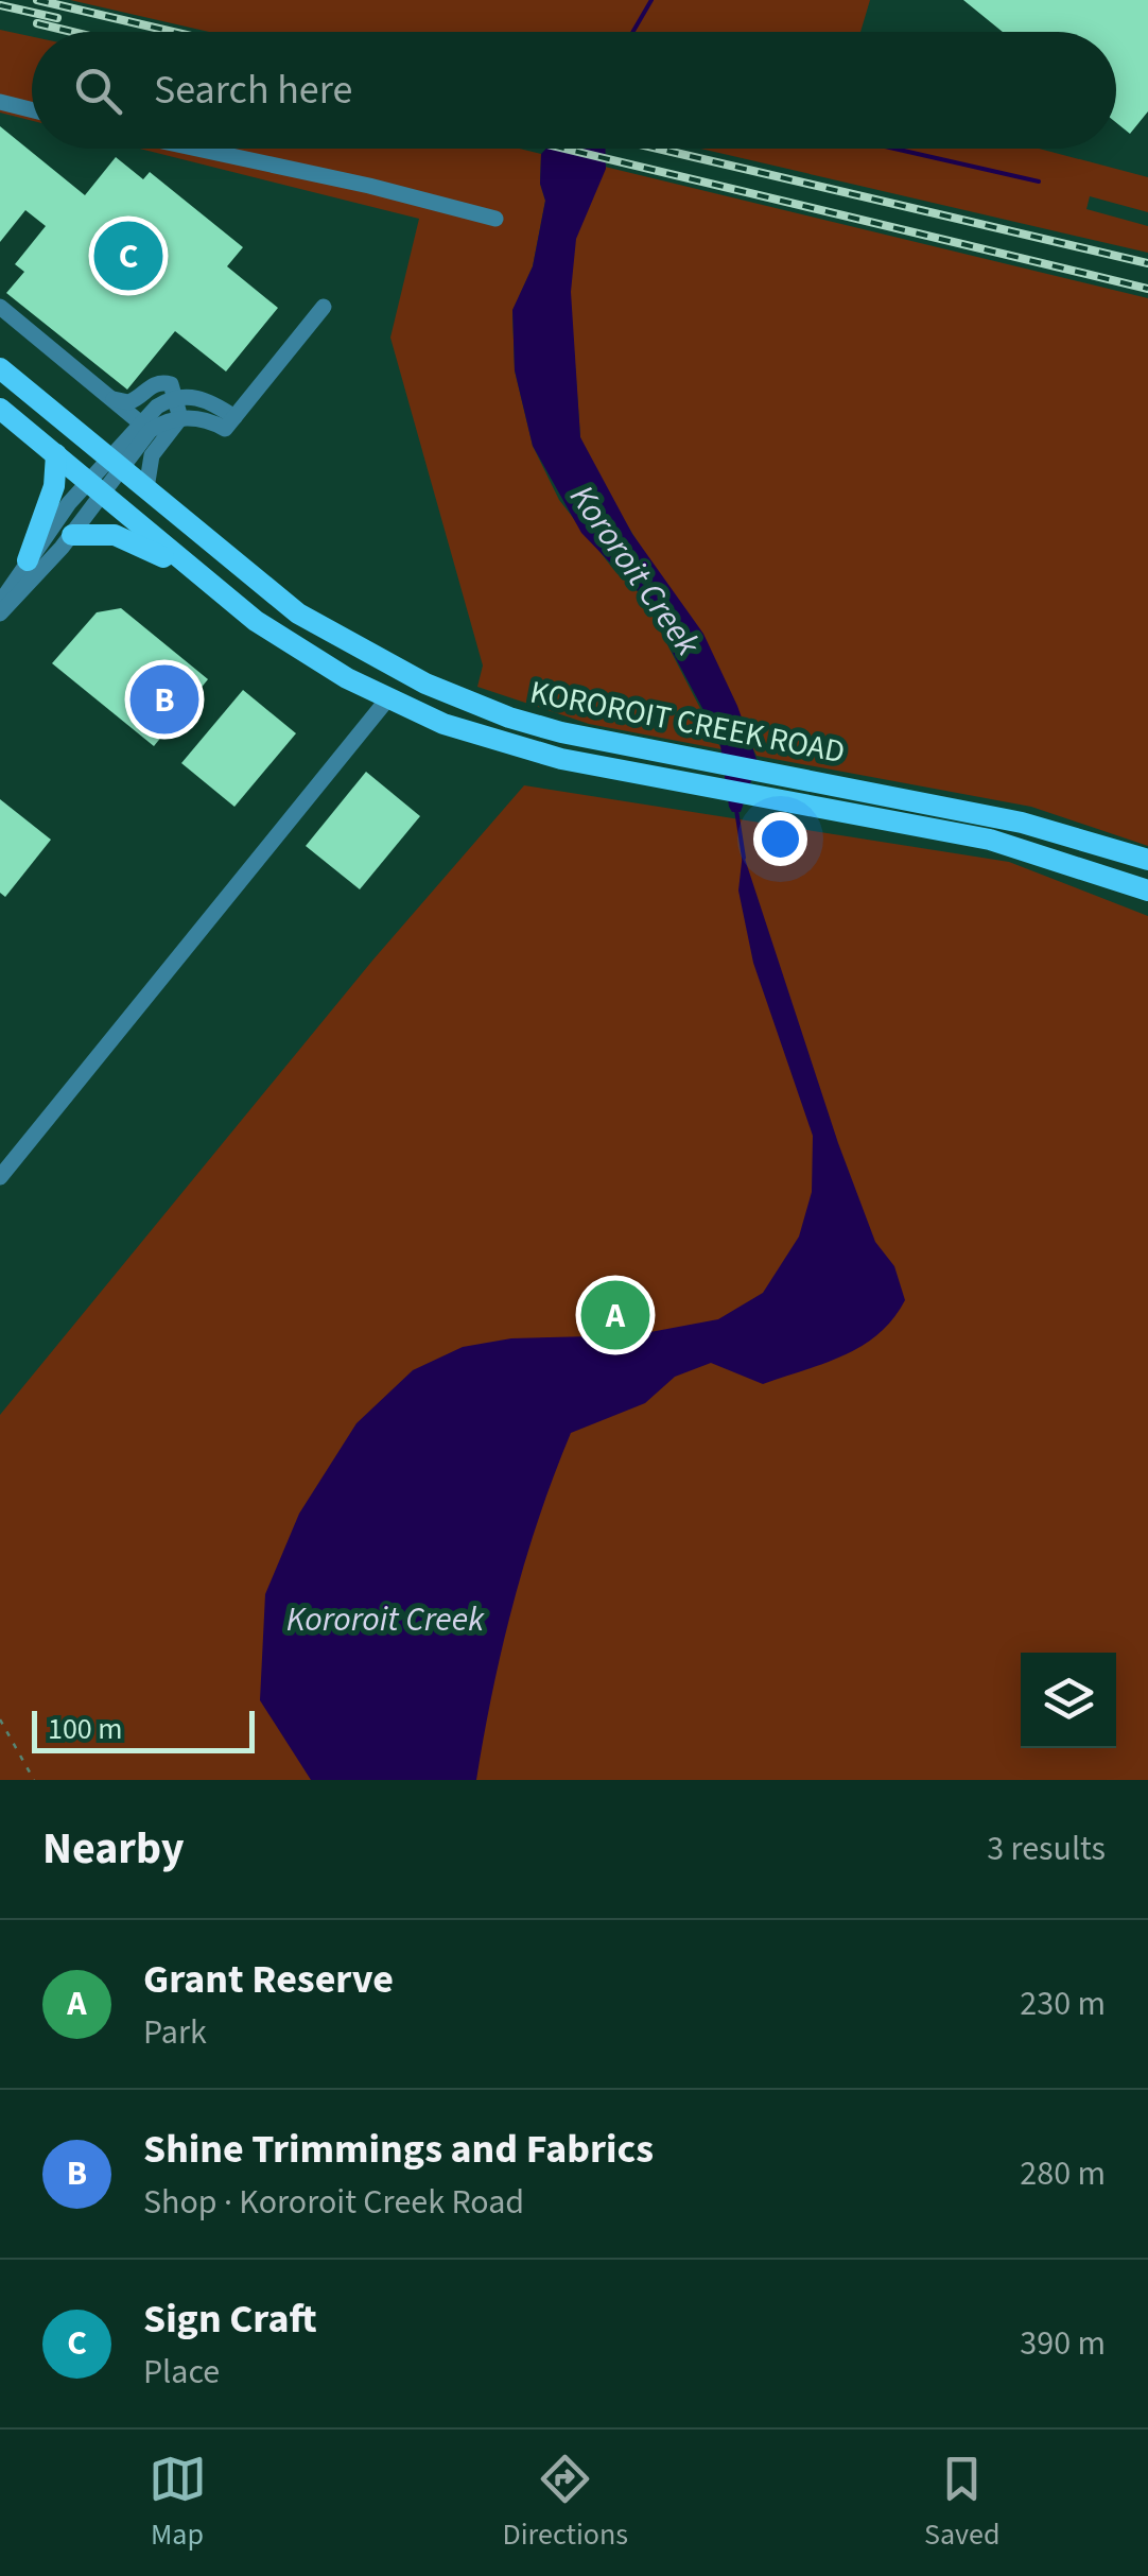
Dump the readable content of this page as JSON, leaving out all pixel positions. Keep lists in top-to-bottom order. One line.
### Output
{"streets":{"main road":["KOROROIT CREEK ROAD"]},"water":["Kororoit Creek"],"scale_bar":"100 m","page":{"search":"Search here","pins":["C","B","A"],"scale":"100 m","heading":["Nearby","3 results"],"list":[{"mark":"A","name":"Grant Reserve","note":"Park","value":"230 m"},{"mark":"B","name":"Shine Trimmings and Fabrics","note":"Shop · Kororoit Creek Road","value":"280 m"},{"mark":"C","name":"Sign Craft","note":"Place","value":"390 m"}],"nav":["Map","Directions","Saved"]}}
